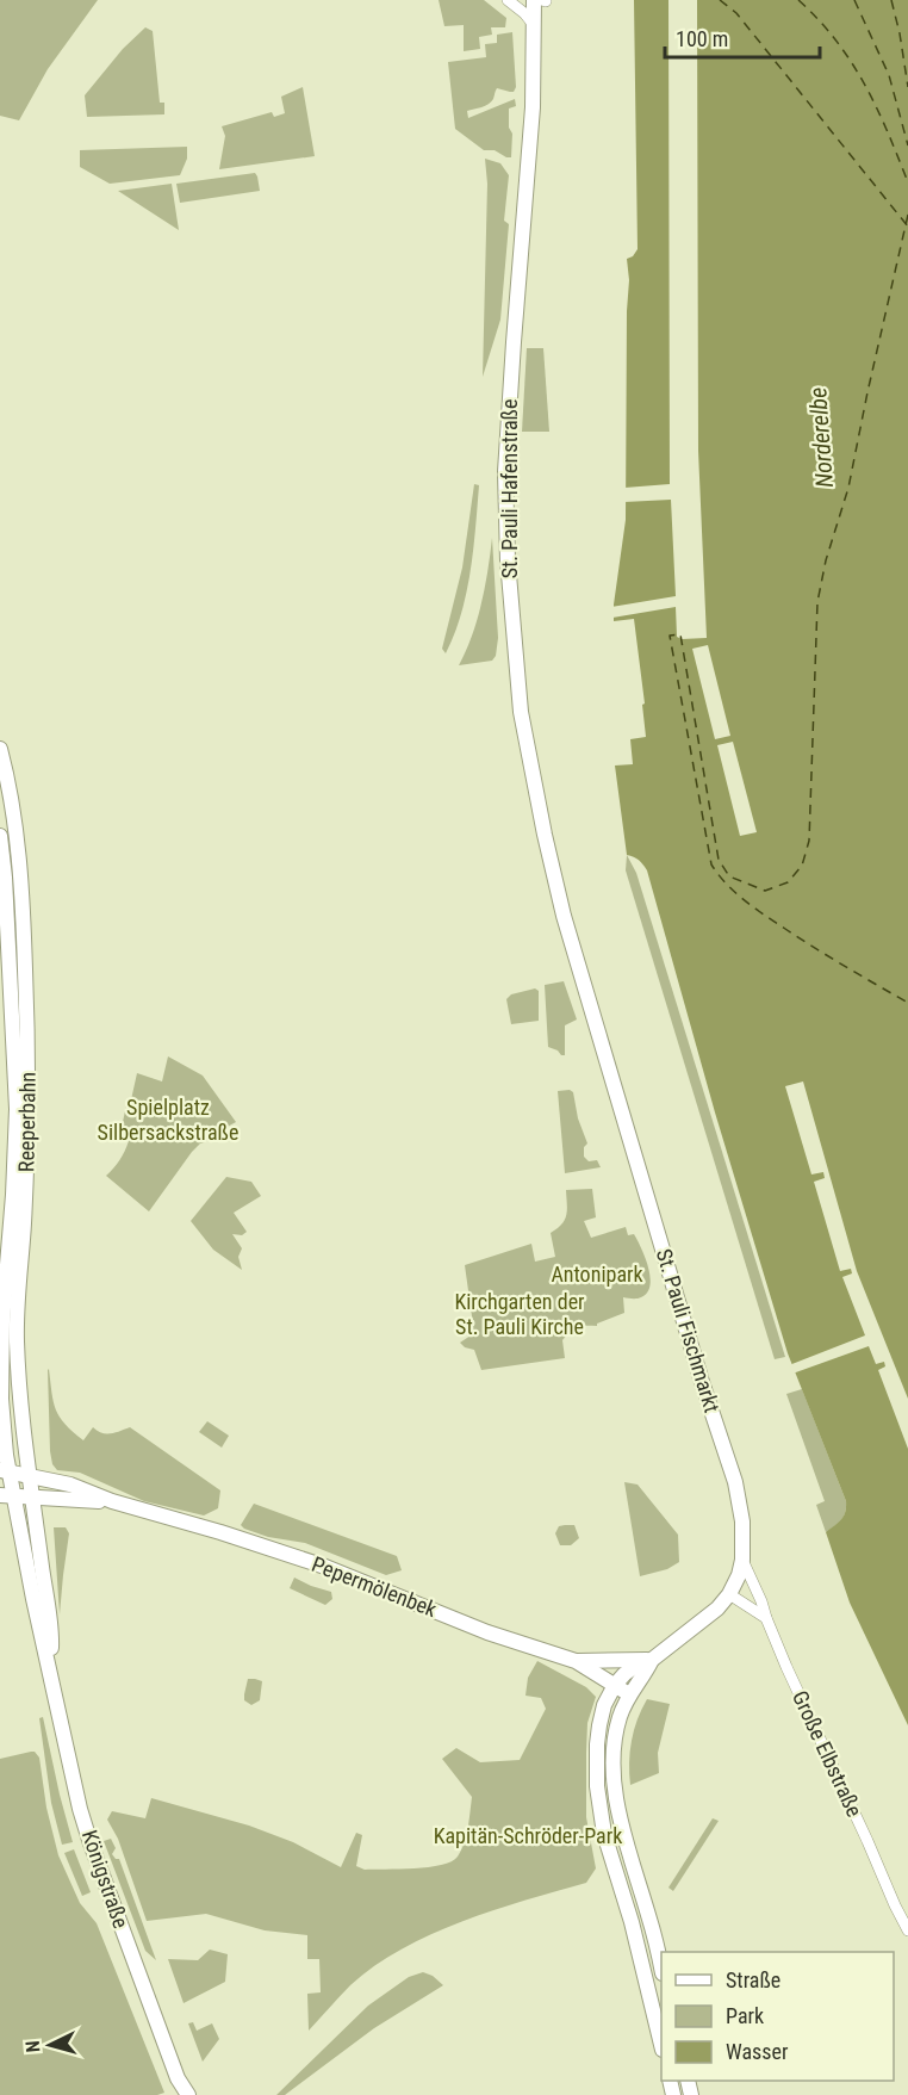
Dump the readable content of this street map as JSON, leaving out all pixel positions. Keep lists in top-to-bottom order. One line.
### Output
{"streets":{"main road":["St. Pauli Hafenstraße","Reeperbahn","St. Pauli Fischmarkt","Pepermölenbek","Königstraße"],"street":["Große Elbstraße"]},"crossings":[["St. Pauli Hafenstraße","St. Pauli Fischmarkt"],["Reeperbahn","Pepermölenbek"],["Reeperbahn","Königstraße"],["St. Pauli Fischmarkt","Pepermölenbek"],["St. Pauli Fischmarkt","Große Elbstraße"],["Pepermölenbek","Königstraße"]],"water":["Norderelbe"],"parks":["Spielplatz Silbersackstraße","Antonipark","Kirchgarten der St. Pauli Kirche","Kapitän-Schröder-Park"],"legend":["Straße","Park","Wasser"],"scale_bar":"100 m","north":"left"}
